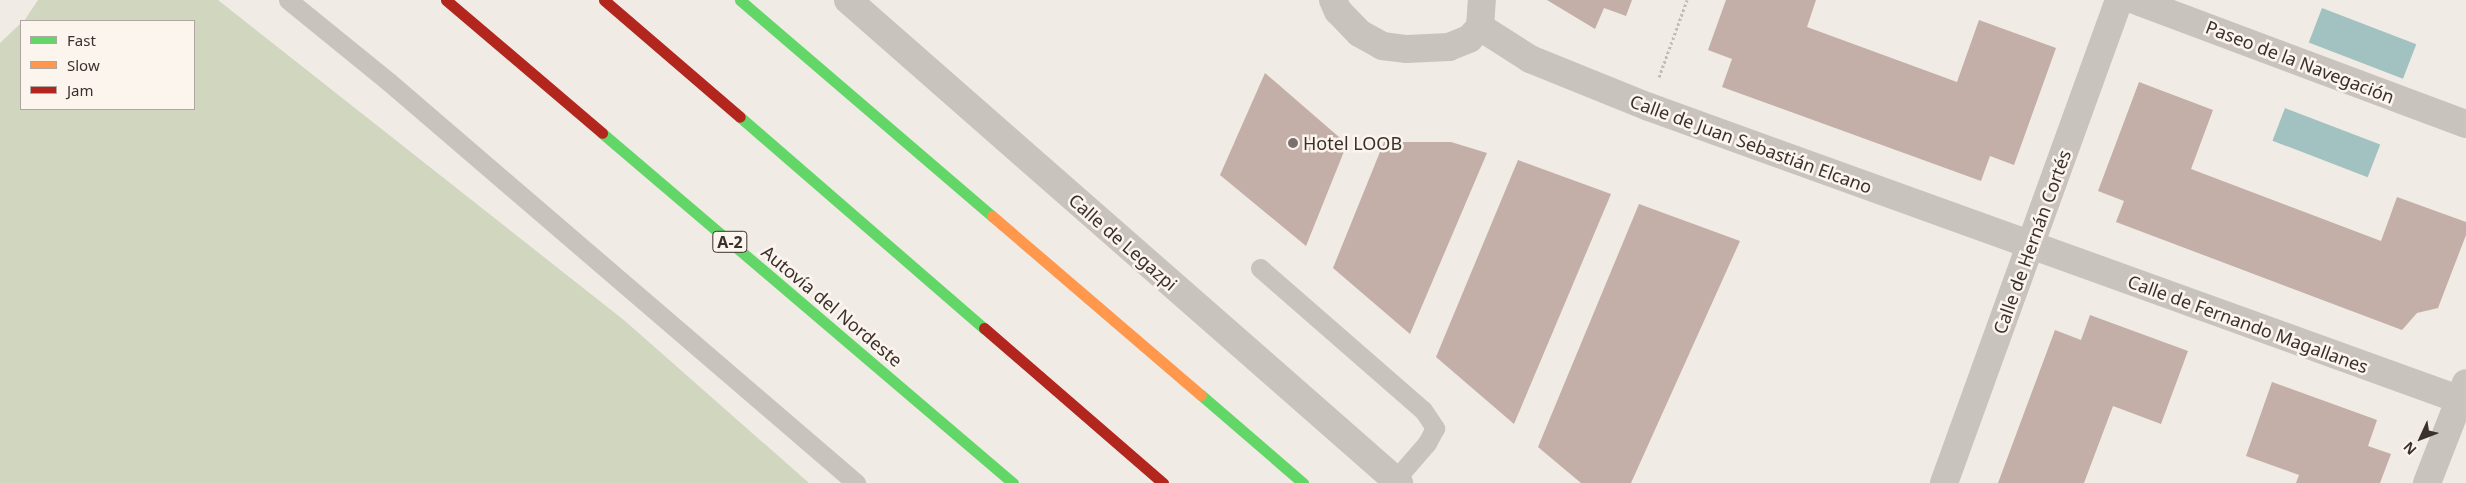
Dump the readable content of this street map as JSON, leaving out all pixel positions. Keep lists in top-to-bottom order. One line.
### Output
{"streets":{"main road":["A-2","Autovía del Nordeste"],"street":["Paseo de la Navegación","Calle de Juan Sebastián Elcano","Calle de Legazpi","Calle de Hernán Cortés","Calle de Fernando Magallanes"]},"crossings":[["Calle de Juan Sebastián Elcano","Calle de Hernán Cortés"],["Calle de Juan Sebastián Elcano","Calle de Fernando Magallanes"],["Calle de Hernán Cortés","Calle de Fernando Magallanes"]],"places":["Hotel LOOB"],"legend":["Fast","Slow","Jam"],"north":"bottom left"}
